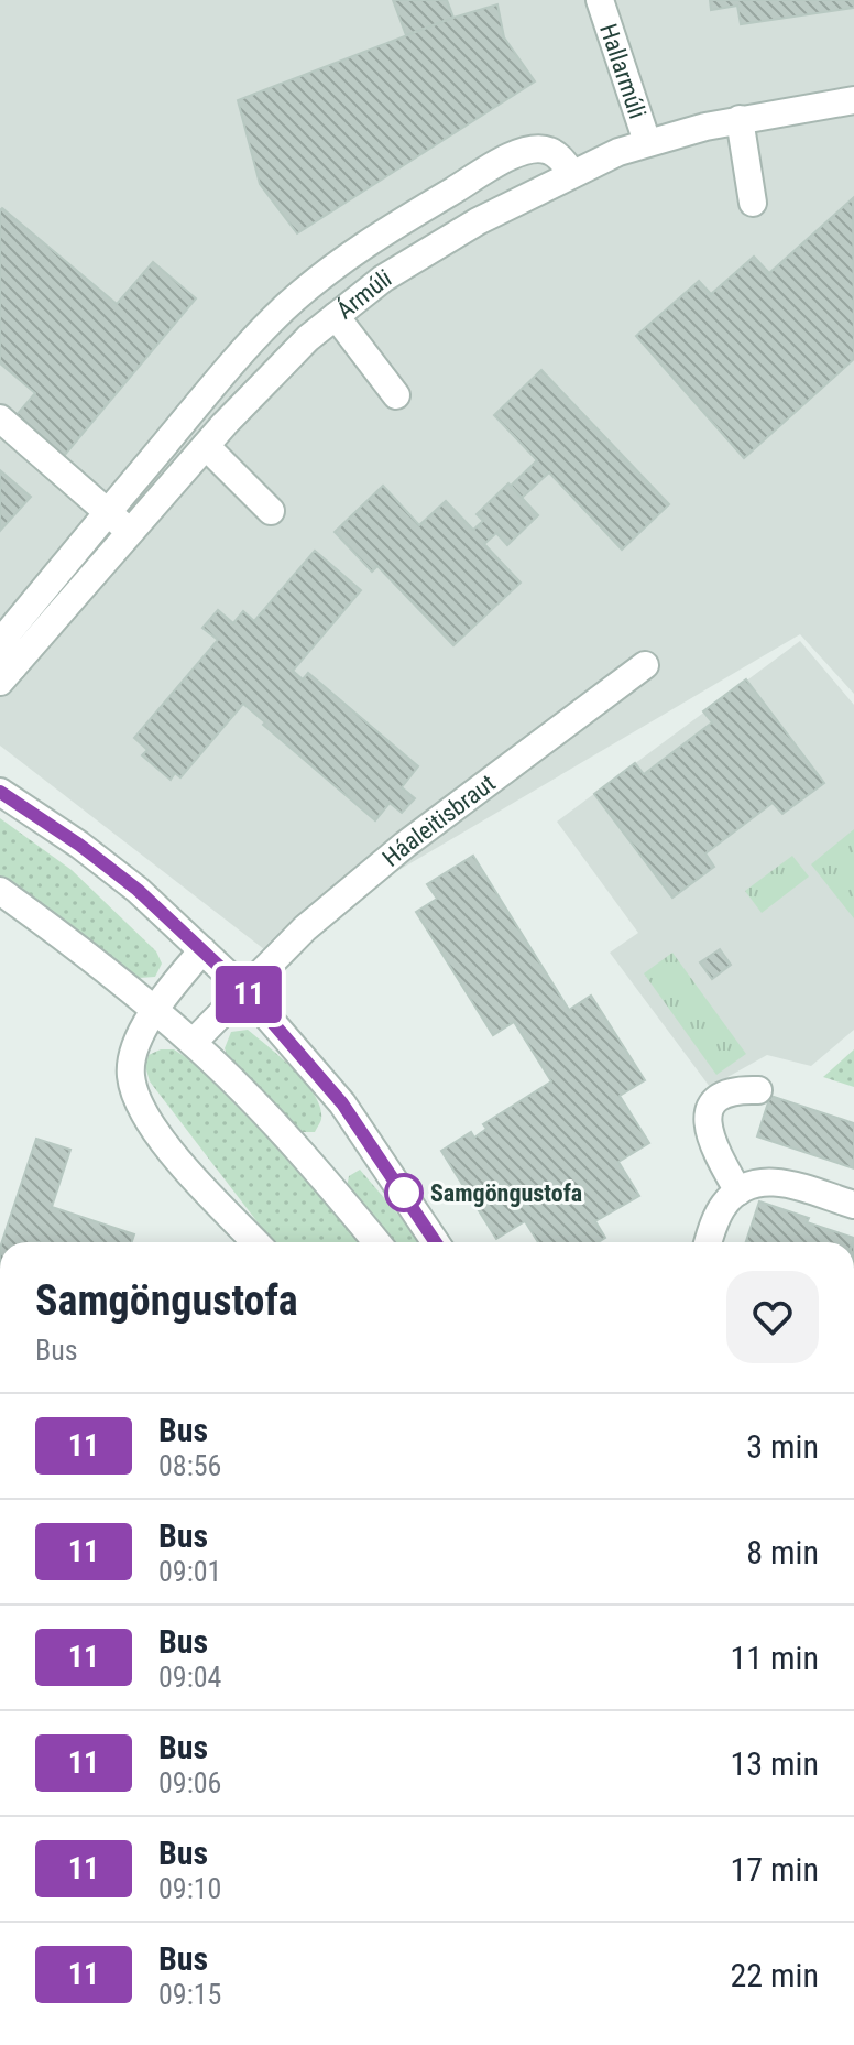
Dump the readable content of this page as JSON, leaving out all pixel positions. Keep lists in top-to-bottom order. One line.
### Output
{"streets":{"street":["Hallarmúli","Ármúli","Háaleitisbraut"]},"crossings":[["Hallarmúli","Ármúli"]],"places":["Samgöngustofa"],"lines":["bus line 11"],"page":{"on_map":"11","heading":["Samgöngustofa","Bus"],"list":[{"mark":"11","name":"Bus","note":"08:56","value":"3 min"},{"mark":"11","name":"Bus","note":"09:01","value":"8 min"},{"mark":"11","name":"Bus","note":"09:04","value":"11 min"},{"mark":"11","name":"Bus","note":"09:06","value":"13 min"},{"mark":"11","name":"Bus","note":"09:10","value":"17 min"},{"mark":"11","name":"Bus","note":"09:15","value":"22 min"}]}}
